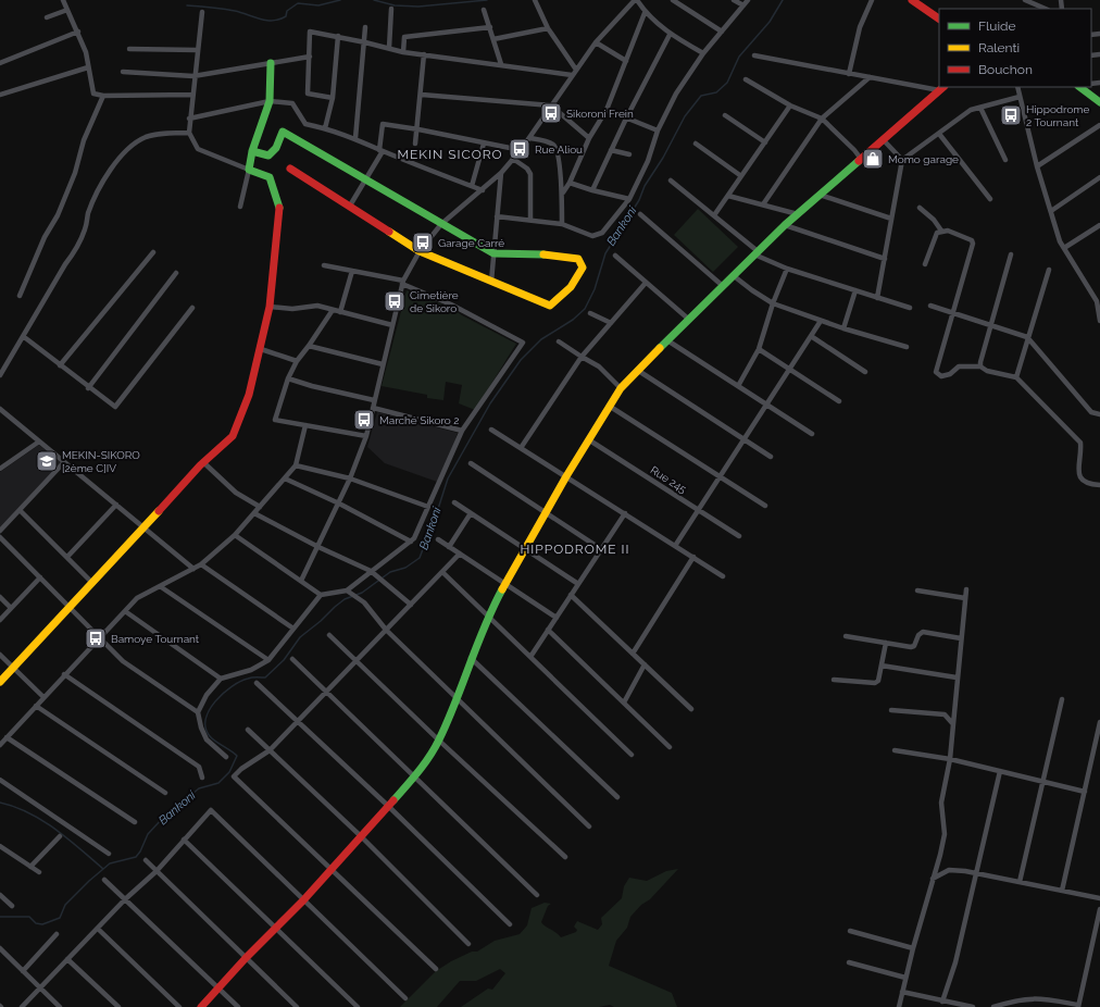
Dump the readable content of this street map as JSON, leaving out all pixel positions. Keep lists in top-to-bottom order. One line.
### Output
{"streets":{"street":["Rue 245"]},"districts":["MEKIN SICORO","HIPPODROME II"],"water":["Bankoni"],"places":{"bus stop":["Sikoroni Frein","Hippodrome 2 Tournant","Rue Aliou","Garage Carré","Cimetière de Sikoro","Marché Sikoro 2","Bamoye Tournant"],"shop":["Momo garage"],"school or university":["MEKIN-SIKORO [2ème C]IV"]},"legend":["Fluide","Ralenti","Bouchon"]}
